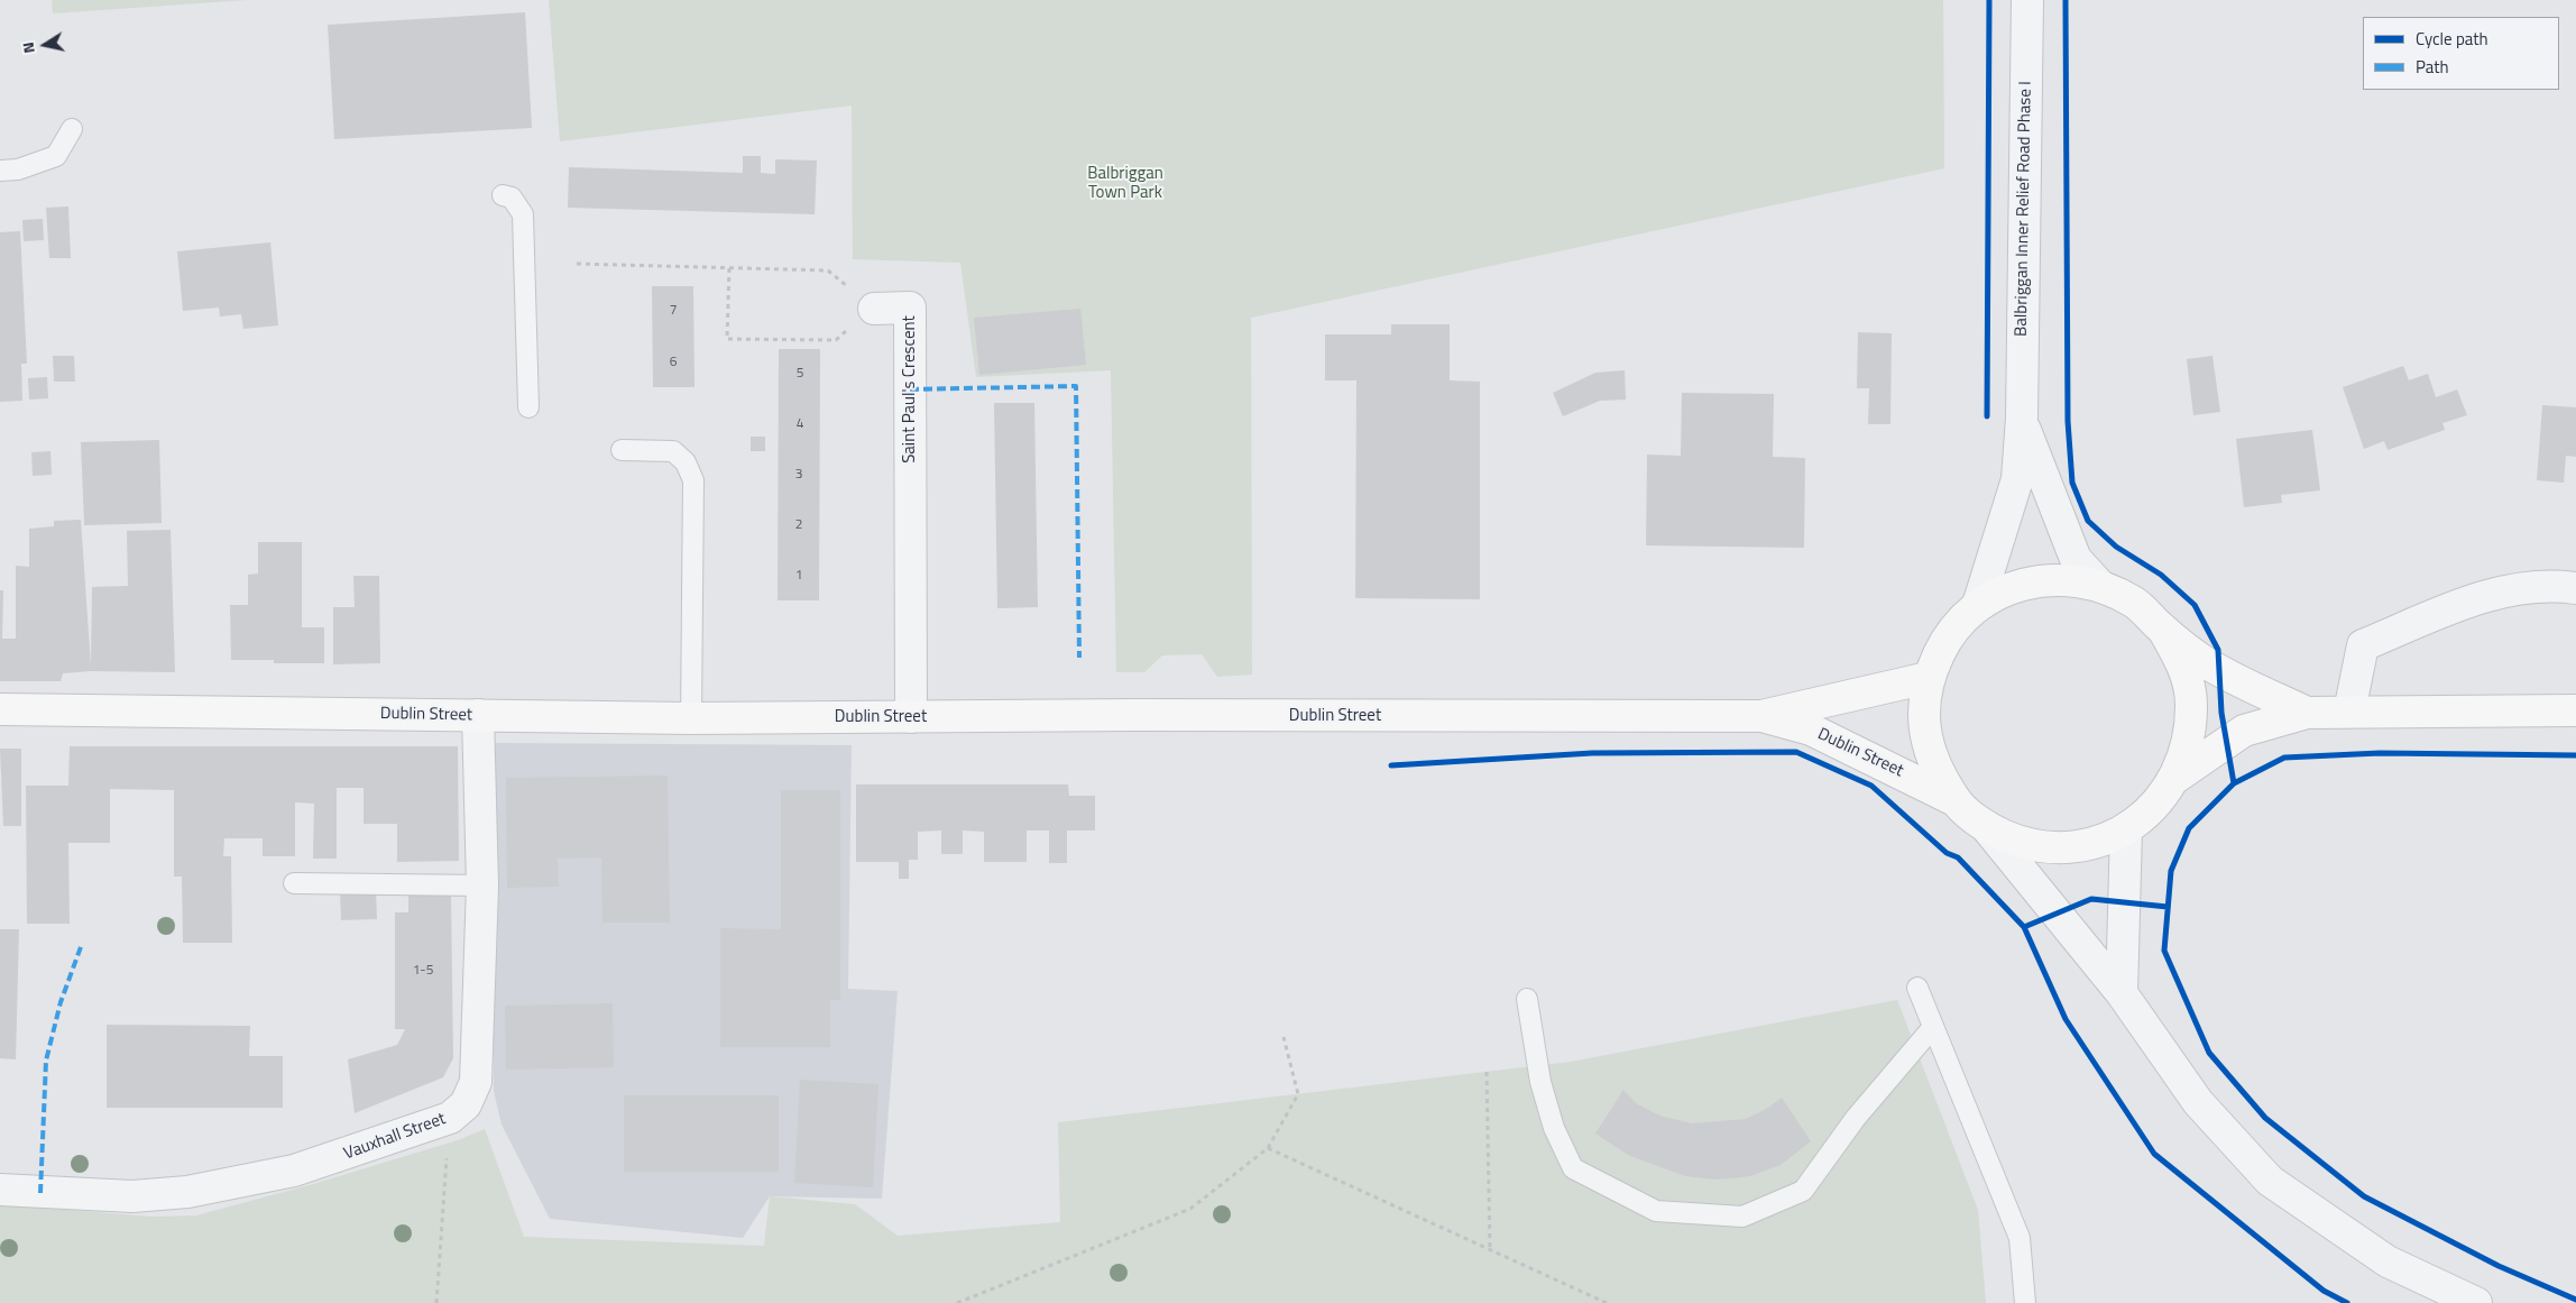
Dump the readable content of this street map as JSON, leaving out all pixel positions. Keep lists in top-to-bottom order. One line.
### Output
{"streets":{"main road":["Dublin Street"],"street":["Balbriggan Inner Relief Road Phase I","Saint Paul's Crescent","Vauxhall Street"]},"crossings":[["Saint Paul's Crescent","Dublin Street"],["Dublin Street","Vauxhall Street"]],"parks":["Balbriggan Town Park"],"house_numbers":["7","6","5","4","3","2","1","1-5"],"legend":["Cycle path","Path"],"north":"left"}
